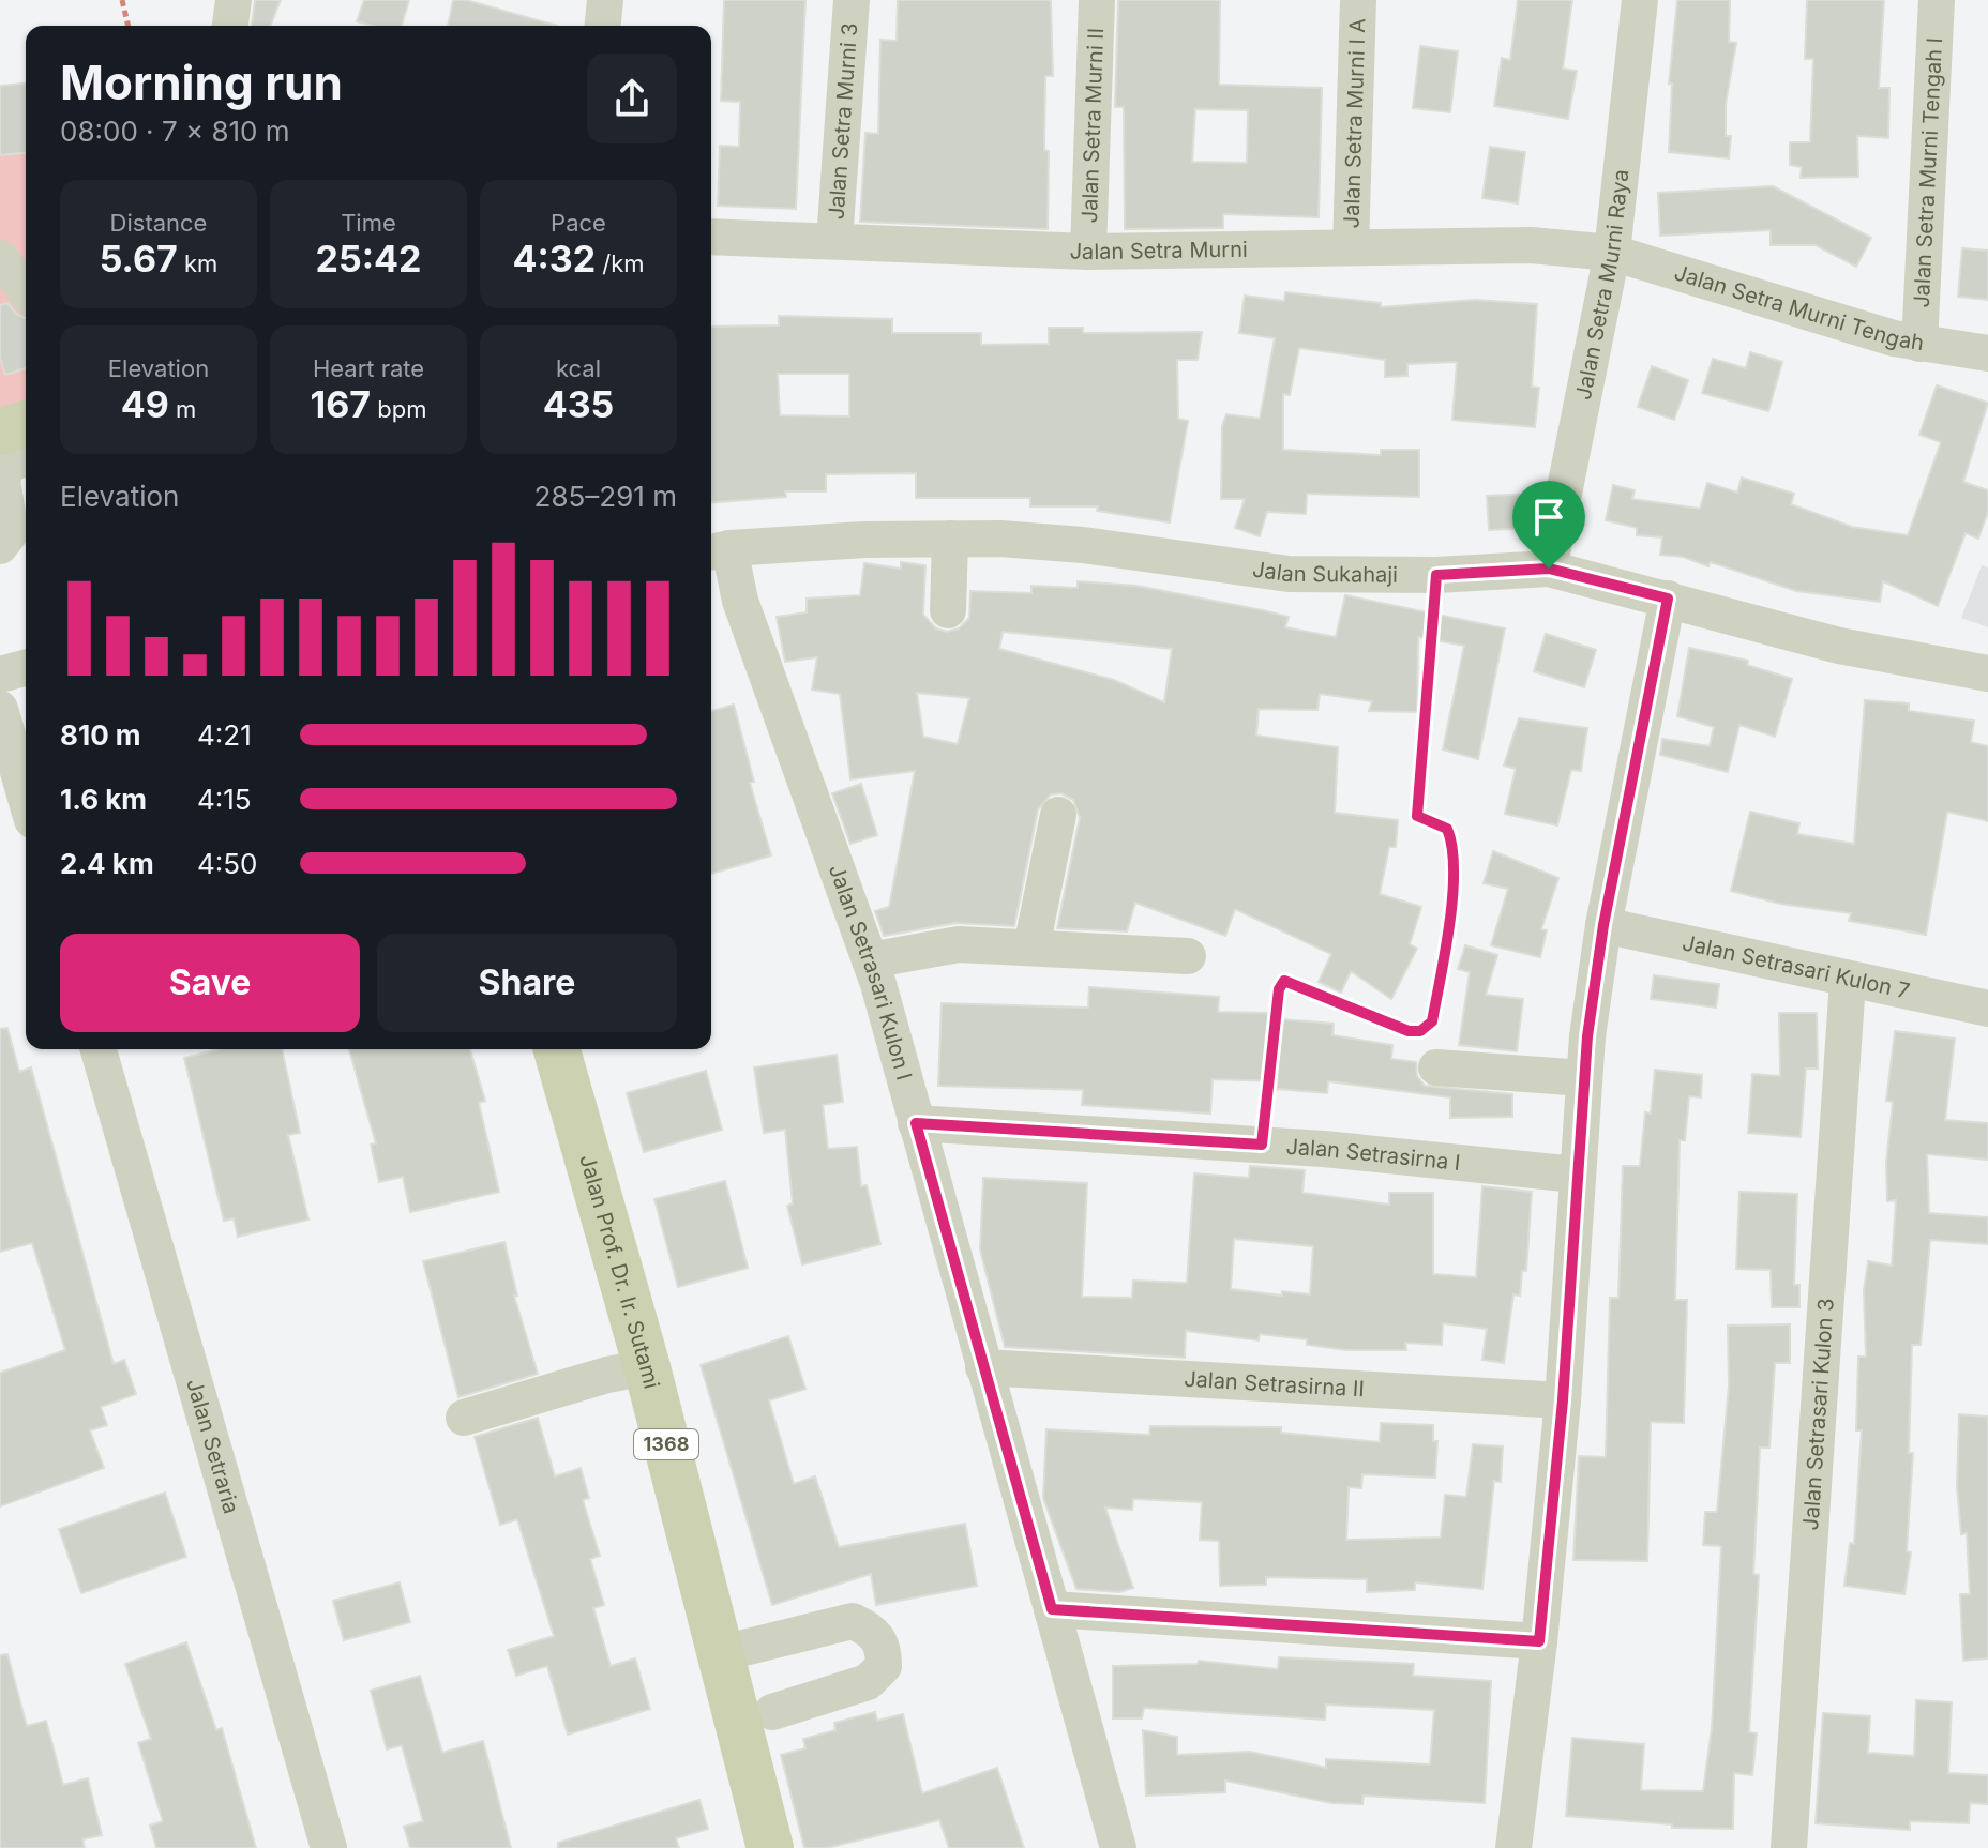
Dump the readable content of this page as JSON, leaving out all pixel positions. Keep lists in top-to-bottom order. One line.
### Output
{"streets":{"main road":["Jalan Prof. Dr. Ir. Sutami","1368"],"street":["Jalan Setra Murni 3","Jalan Setra Murni I A","Jalan Setra Murni II","Jalan Setra Murni Tengah I","Jalan Setra Murni","Jalan Setra Murni Raya","Jalan Setra Murni Tengah","Jalan Sukahaji","Jalan Setrasari Kulon 7","Jalan Setrasari Kulon I","Jalan Setrasirna I","Jalan Setrasirna II","Jalan Setrasari Kulon 3","Jalan Setraria"]},"crossings":[["Jalan Setra Murni 3","Jalan Setra Murni"],["Jalan Setra Murni I A","Jalan Setra Murni"],["Jalan Setra Murni II","Jalan Setra Murni"],["Jalan Setra Murni Tengah I","Jalan Setra Murni Tengah"],["Jalan Setra Murni","Jalan Setra Murni Raya"],["Jalan Setra Murni","Jalan Setra Murni Tengah"],["Jalan Setra Murni Raya","Jalan Setra Murni Tengah"],["Jalan Setra Murni Raya","Jalan Sukahaji"],["Jalan Sukahaji","Jalan Setrasari Kulon I"],["Jalan Setrasari Kulon 7","Jalan Setrasari Kulon 3"],["Jalan Setrasari Kulon I","Jalan Setrasirna I"],["Jalan Setrasari Kulon I","Jalan Setrasirna II"]],"page":{"heading":["Morning run","08:00 · 7 × 810 m"],"stats":[["Distance","5.67 km"],["Time","25:42"],["Pace","4:32 /km"],["Elevation","49 m"],["Heart rate","167 bpm"],["kcal","435"]],"chart":["Elevation","285–291 m"],"list":[{"name":"810 m","note":"4:21"},{"name":"1.6 km","note":"4:15"},{"name":"2.4 km","note":"4:50"}],"buttons":["Save","Share"]}}
